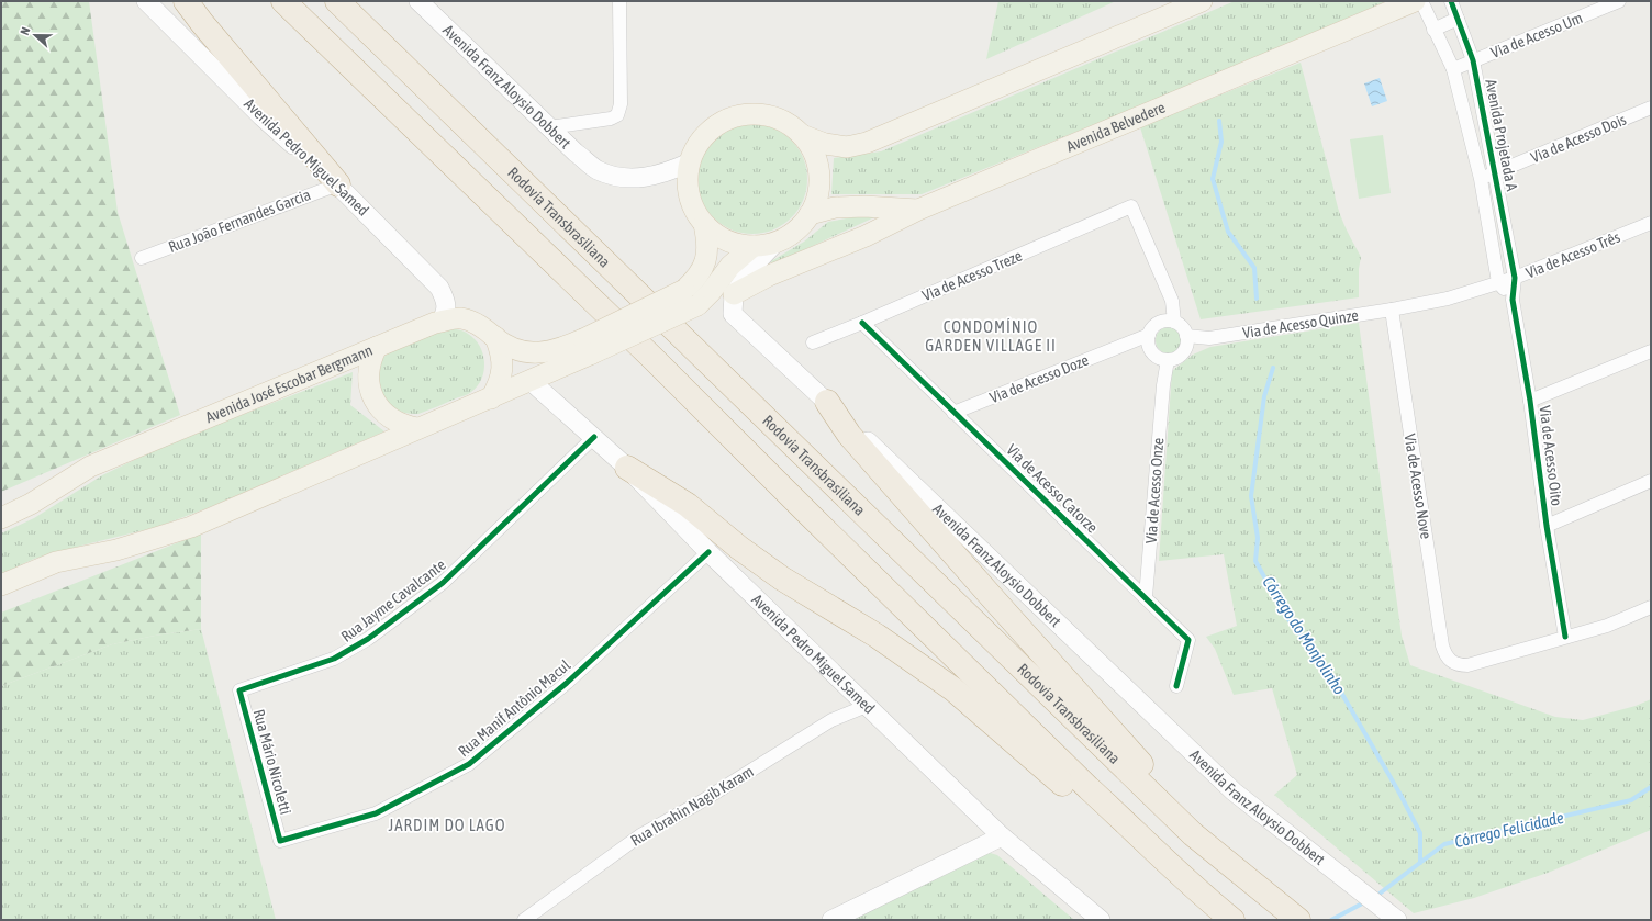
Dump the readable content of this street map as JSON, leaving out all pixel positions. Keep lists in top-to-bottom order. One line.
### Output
{"streets":{"highway":["Rodovia Transbrasiliana"],"main road":["Avenida Franz Aloysio Dobbert","Avenida Belvedere","Avenida Pedro Miguel Samed","Avenida José Escobar Bergmann"],"street":["Via de Acesso Um","Avenida Projetada A","Via de Acesso Dois","Rua João Fernandes Garcia","Via de Acesso Três","Via de Acesso Treze","Via de Acesso Quinze","Via de Acesso Doze","Via de Acesso Oito","Via de Acesso Nove","Via de Acesso Catorze","Via de Acesso Onze","Rua Jayme Cavalcante","Rua Manif Antônio Macul","Rua Mário Nicoletti","Rua Ibrahin Nagib Karam"]},"crossings":[["Via de Acesso Um","Avenida Projetada A"],["Avenida Franz Aloysio Dobbert","Avenida Belvedere"],["Avenida Projetada A","Via de Acesso Dois"],["Avenida Projetada A","Via de Acesso Três"],["Avenida Projetada A","Via de Acesso Oito"],["Avenida Pedro Miguel Samed","Rua João Fernandes Garcia"],["Avenida Pedro Miguel Samed","Avenida José Escobar Bergmann"],["Avenida Pedro Miguel Samed","Rua Jayme Cavalcante"],["Avenida Pedro Miguel Samed","Rua Manif Antônio Macul"],["Avenida Pedro Miguel Samed","Rua Ibrahin Nagib Karam"],["Via de Acesso Três","Via de Acesso Quinze"],["Via de Acesso Três","Via de Acesso Oito"],["Via de Acesso Três","Via de Acesso Nove"],["Via de Acesso Treze","Via de Acesso Quinze"],["Via de Acesso Treze","Via de Acesso Doze"],["Via de Acesso Treze","Via de Acesso Catorze"],["Via de Acesso Treze","Via de Acesso Onze"],["Via de Acesso Quinze","Via de Acesso Doze"],["Via de Acesso Quinze","Via de Acesso Nove"],["Via de Acesso Quinze","Via de Acesso Onze"],["Via de Acesso Doze","Via de Acesso Catorze"],["Via de Acesso Doze","Via de Acesso Onze"],["Via de Acesso Oito","Via de Acesso Nove"],["Via de Acesso Catorze","Via de Acesso Onze"],["Rua Jayme Cavalcante","Rua Mário Nicoletti"],["Rua Manif Antônio Macul","Rua Mário Nicoletti"]],"districts":["CONDOMÍNIO GARDEN VILLAGE II","JARDIM DO LAGO"],"water":["Córrego do Monjolinho","Córrego Felicidade"],"north":"left"}
